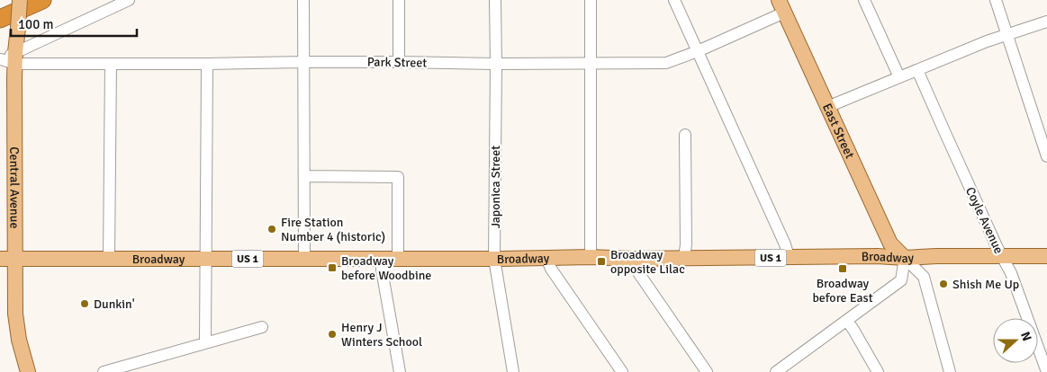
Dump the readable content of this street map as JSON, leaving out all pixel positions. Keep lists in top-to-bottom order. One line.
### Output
{"streets":{"main road":["East Street","Central Avenue","Broadway","US 1"],"street":["Park Street","Japonica Street","Coyle Avenue"]},"crossings":[["Park Street","East Street"],["Park Street","Central Avenue"],["Park Street","Japonica Street"],["East Street","Broadway"],["Central Avenue","Broadway"],["Japonica Street","Broadway"],["Coyle Avenue","Broadway"]],"places":{"other":["Fire Station Number 4 (historic)","Shish Me Up","Dunkin'","Henry J Winters School"],"transit":["Broadway opposite Lilac","Broadway before Woodbine","Broadway before East"]},"scale_bar":"100 m","north":"right"}
